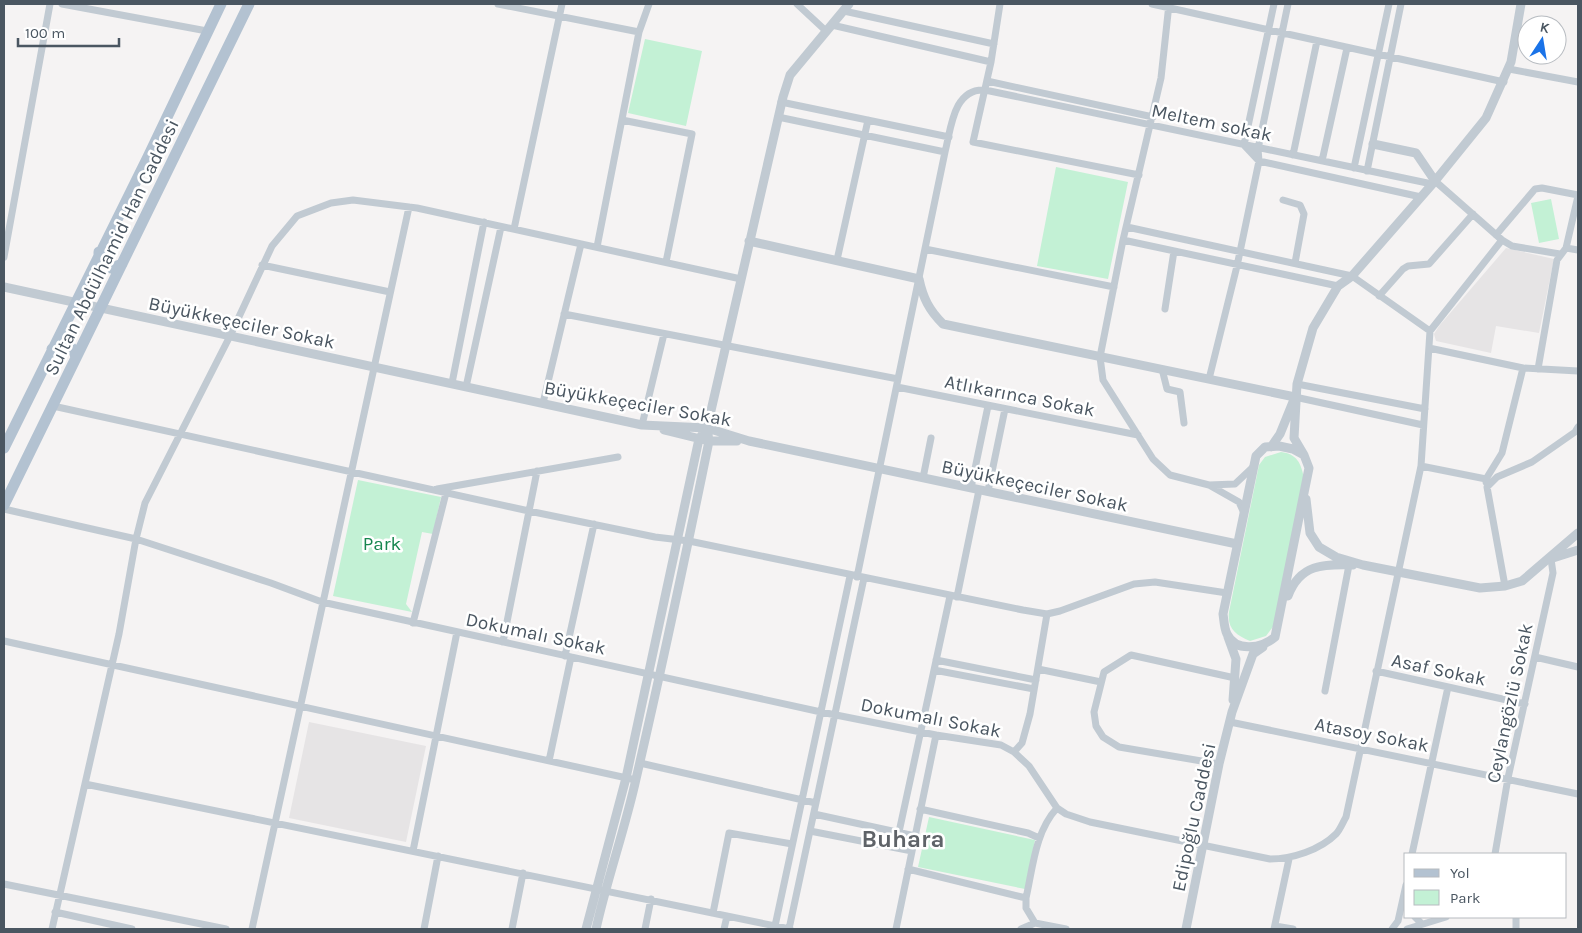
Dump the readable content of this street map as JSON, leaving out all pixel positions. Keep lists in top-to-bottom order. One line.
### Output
{"streets":{"main road":["Sultan Abdülhamid Han Caddesi"],"street":["Meltem sokak","Büyükkeçeciler Sokak","Atlıkarınca Sokak","Dokumalı Sokak","Asaf Sokak","Ceylangözlü Sokak","Atasoy Sokak","Edipoğlu Caddesi"]},"crossings":[["Sultan Abdülhamid Han Caddesi","Büyükkeçeciler Sokak"],["Asaf Sokak","Ceylangözlü Sokak"],["Ceylangözlü Sokak","Atasoy Sokak"],["Atasoy Sokak","Edipoğlu Caddesi"]],"districts":["Buhara"],"parks":["Park"],"legend":["Yol","Park"],"scale_bar":"100 m","north":"top"}
